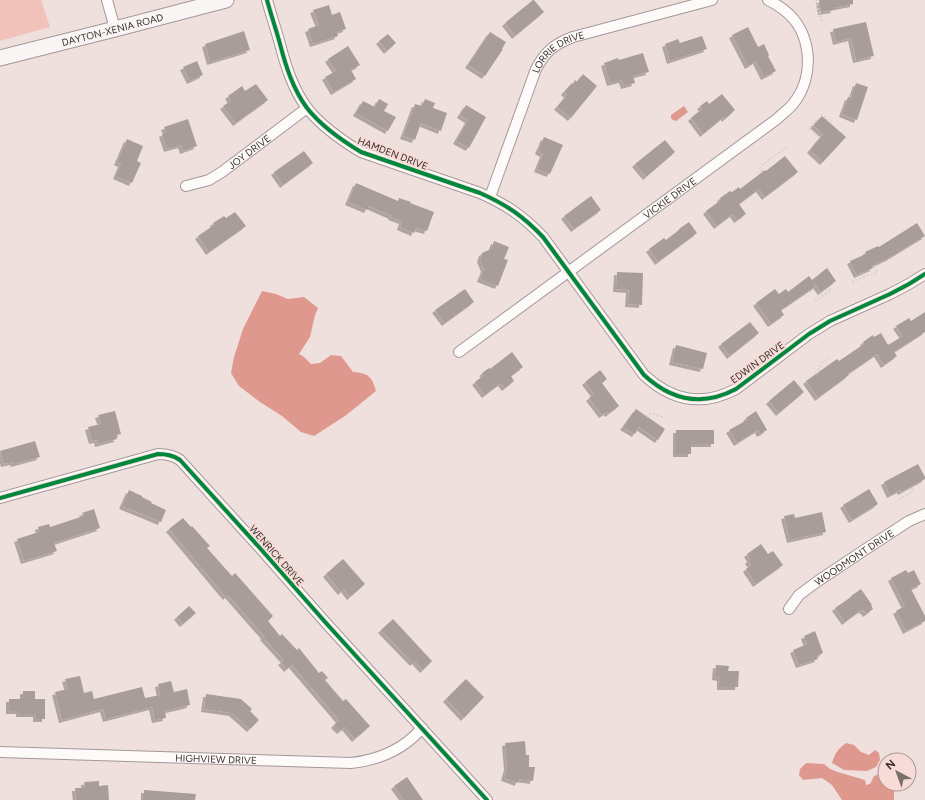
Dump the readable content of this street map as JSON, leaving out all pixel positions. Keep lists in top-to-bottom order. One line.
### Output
{"streets":{"main road":["DAYTON-XENIA ROAD"],"street":["LORRIE DRIVE","JOY DRIVE","HAMDEN DRIVE","VICKIE DRIVE","EDWIN DRIVE","WENRICK DRIVE","WOODMONT DRIVE","HIGHVIEW DRIVE"]},"crossings":[["LORRIE DRIVE","HAMDEN DRIVE"],["JOY DRIVE","HAMDEN DRIVE"],["HAMDEN DRIVE","VICKIE DRIVE"],["HAMDEN DRIVE","EDWIN DRIVE"],["VICKIE DRIVE","EDWIN DRIVE"],["WENRICK DRIVE","HIGHVIEW DRIVE"]],"north":"top left"}
